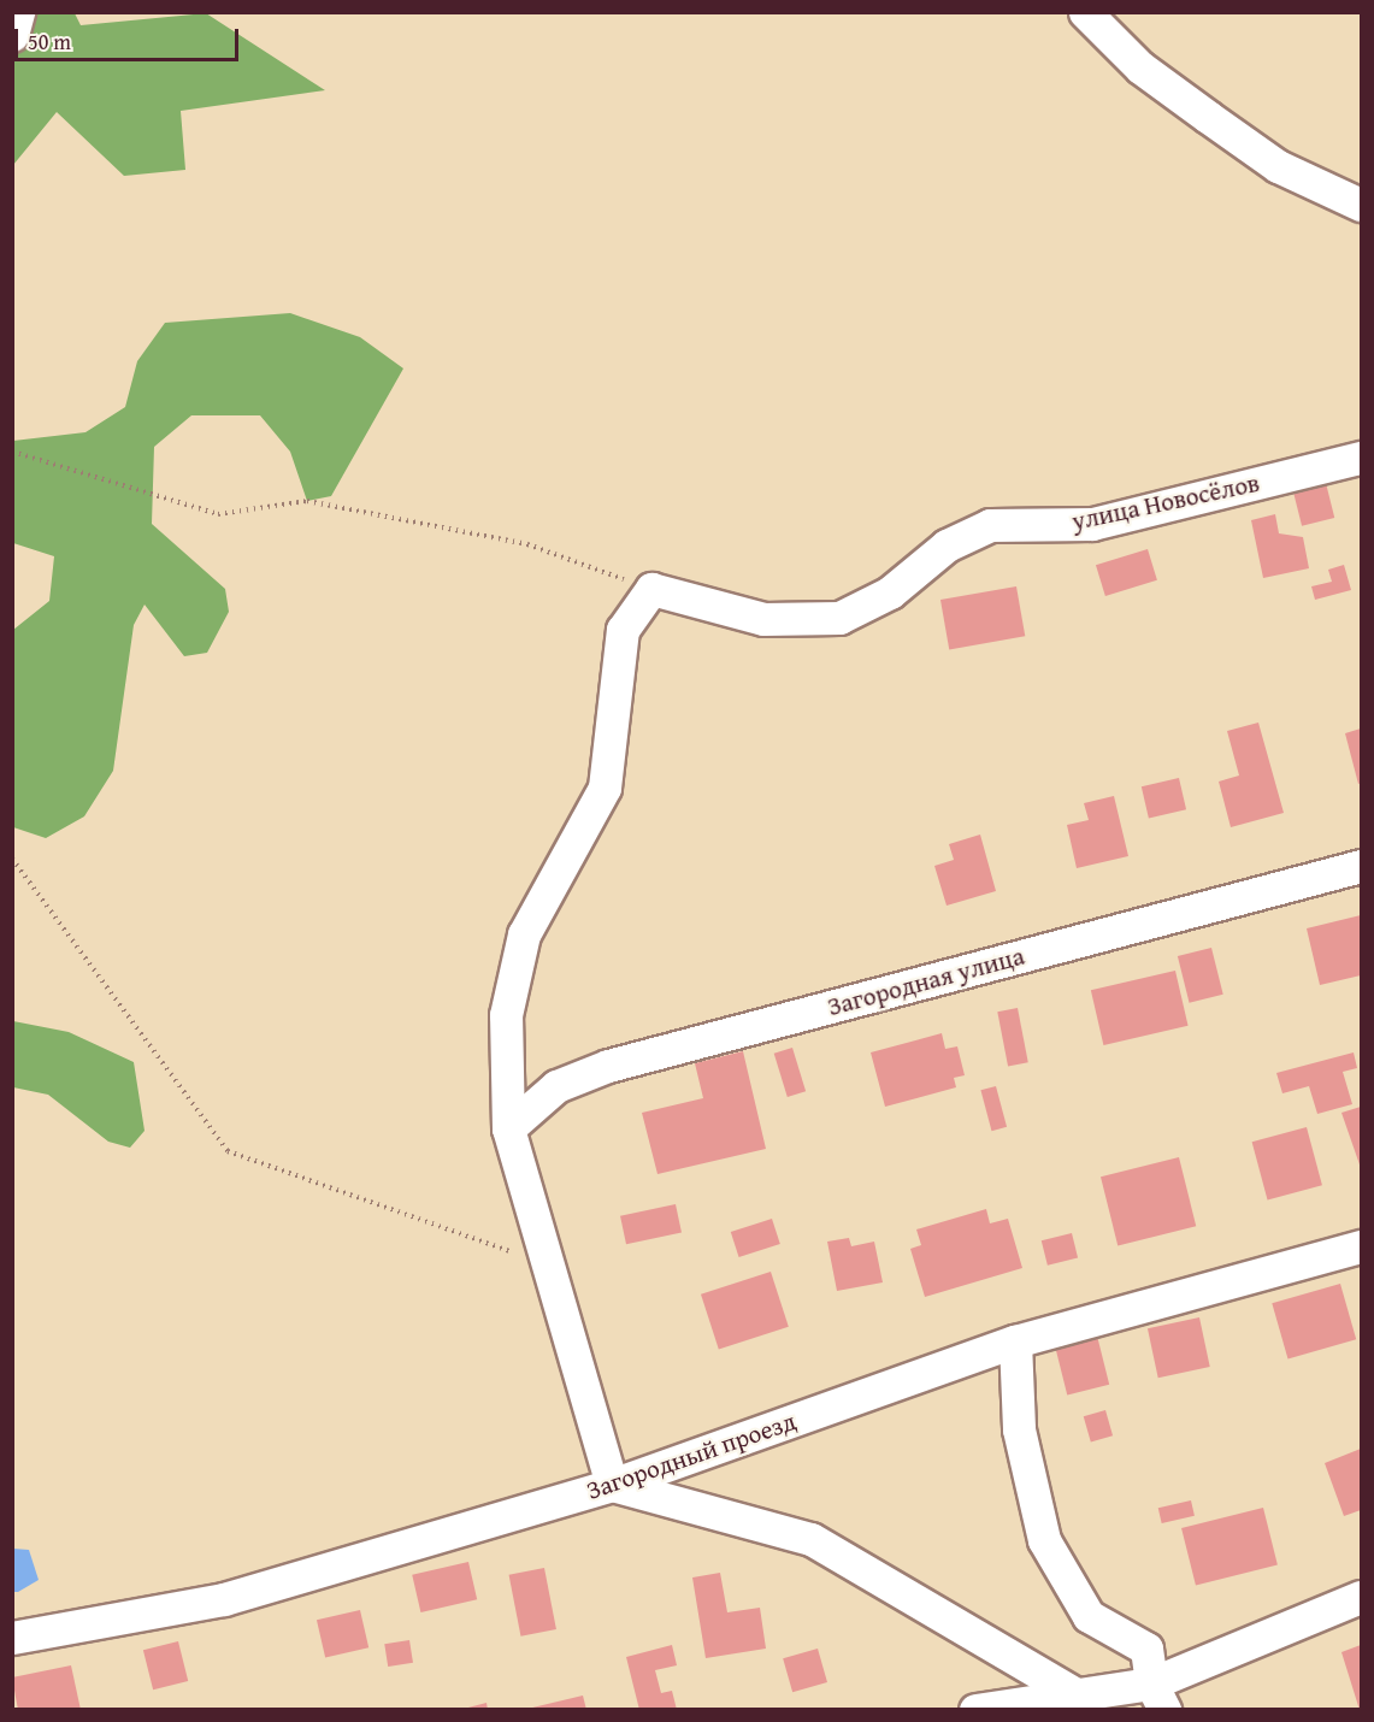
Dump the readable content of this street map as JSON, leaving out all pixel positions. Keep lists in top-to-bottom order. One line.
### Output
{"streets":{"street":["улица Новосёлов","Загородная улица","Загородный проезд"]},"scale_bar":"50 m"}
